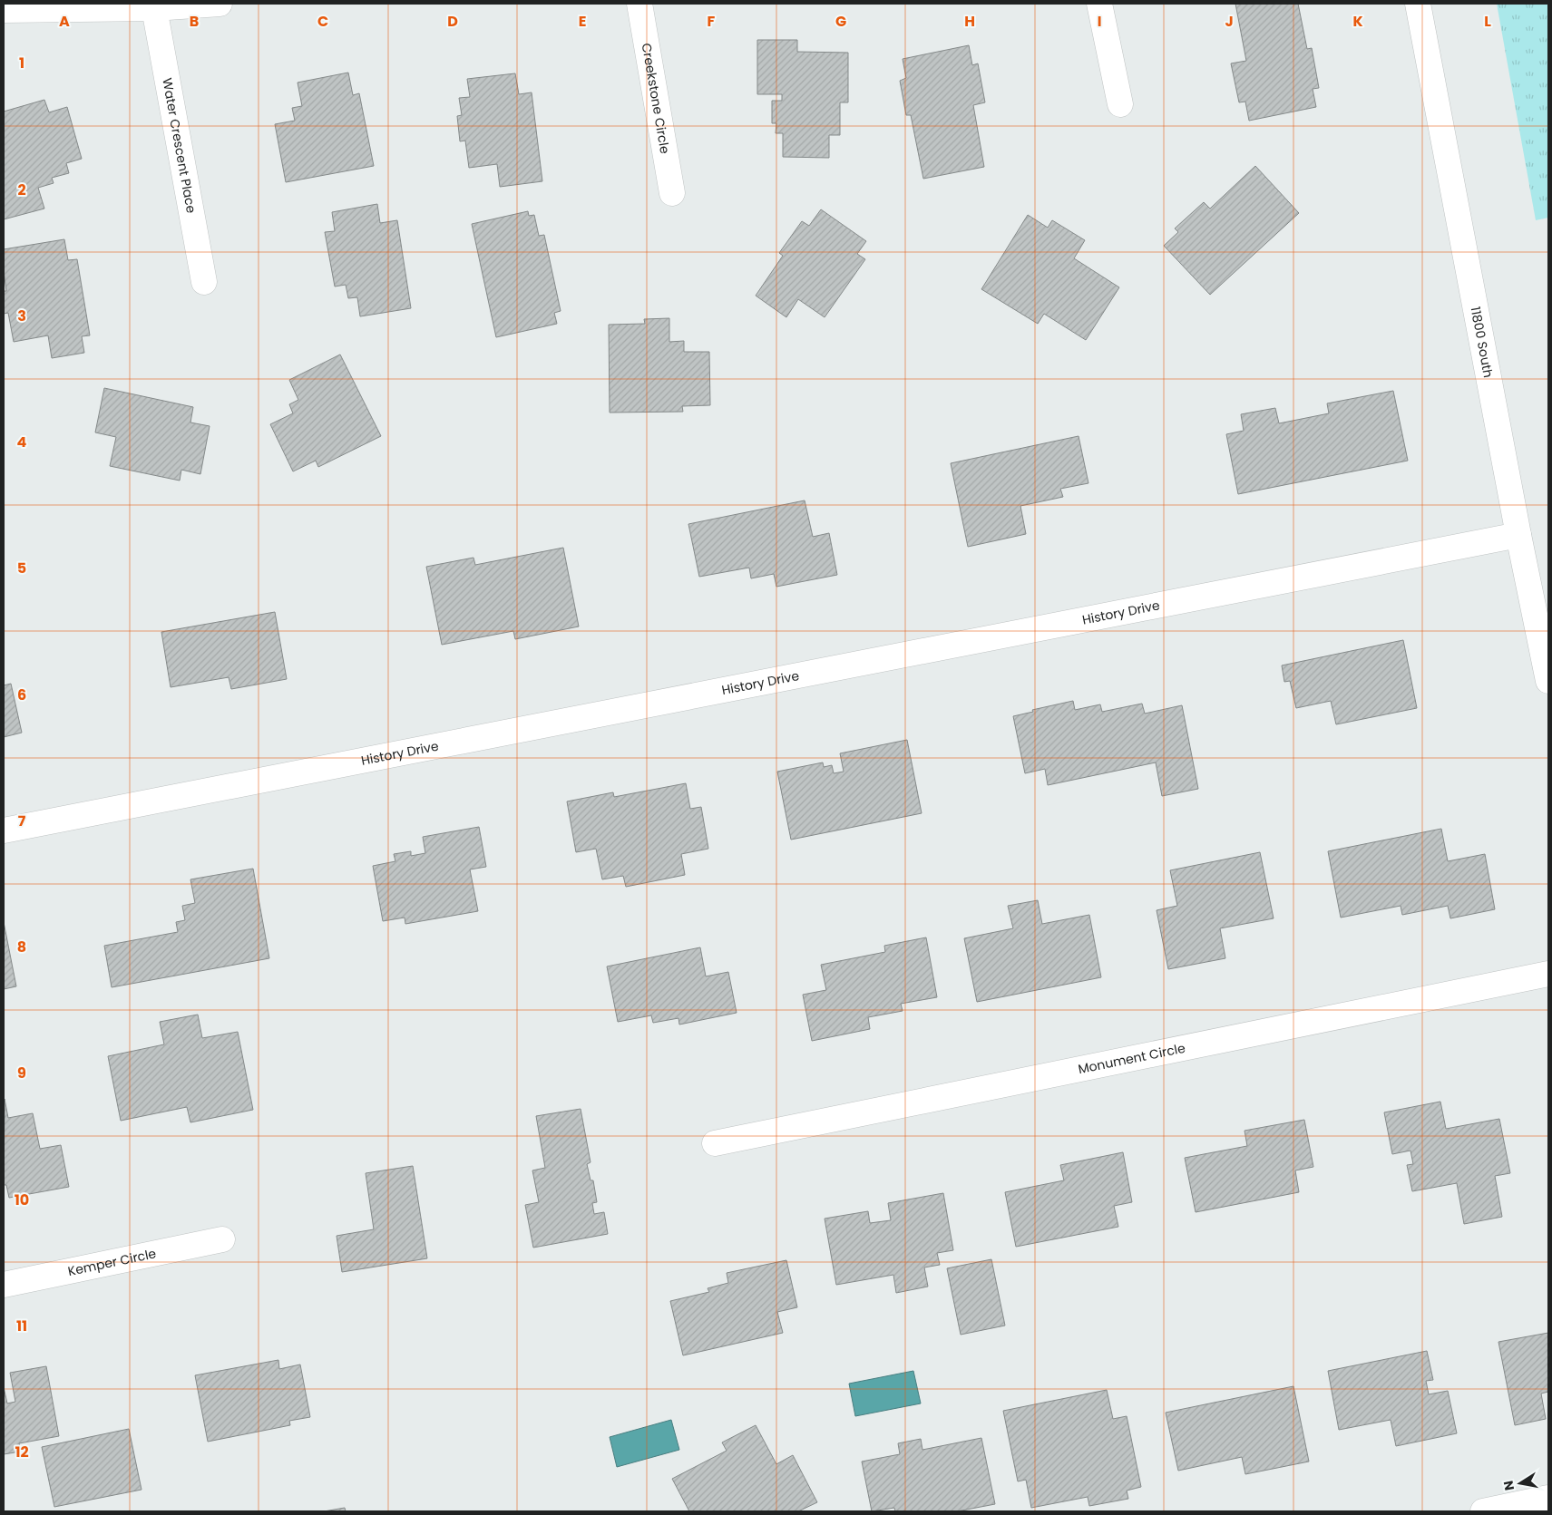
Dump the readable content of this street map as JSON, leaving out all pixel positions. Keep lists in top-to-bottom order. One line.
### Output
{"streets":{"street":["Creekstone Circle","Water Crescent Place","11800 South","History Drive","Monument Circle","Kemper Circle"]},"crossings":[["11800 South","History Drive"]],"north":"left","grid":{"columns":["A","B","C","D","E","F","G","H","I","J","K","L"],"rows":["1","2","3","4","5","6","7","8","9","10","11","12"]}}
